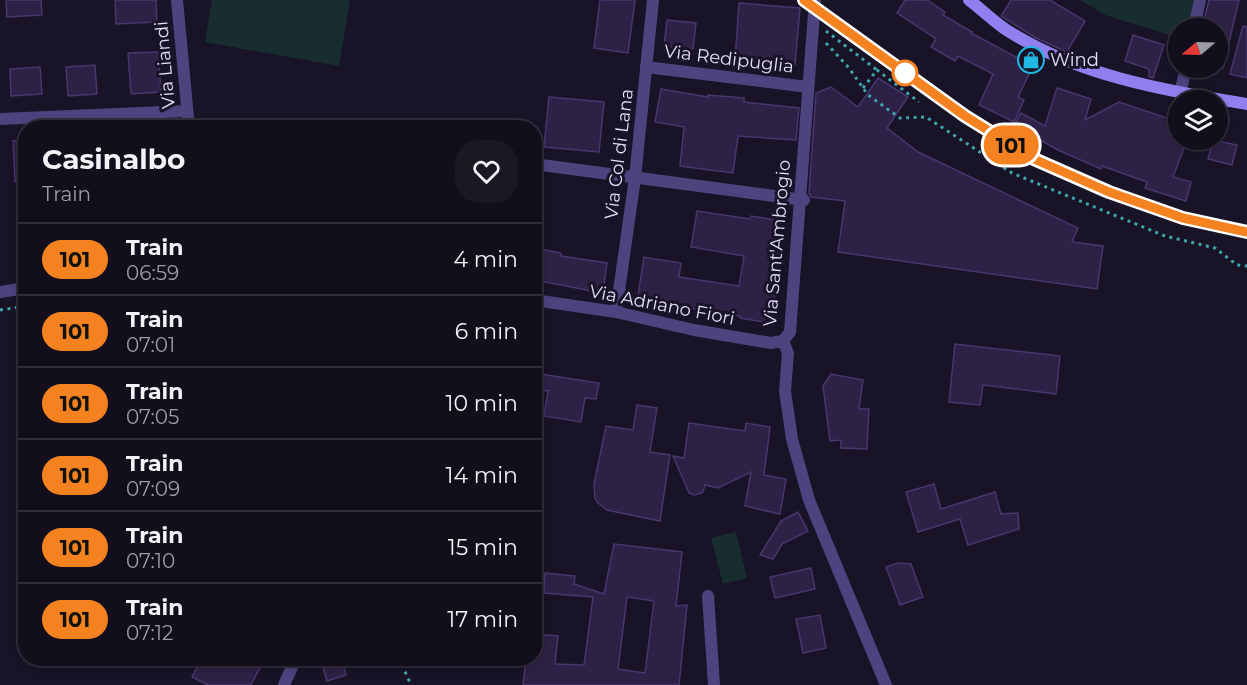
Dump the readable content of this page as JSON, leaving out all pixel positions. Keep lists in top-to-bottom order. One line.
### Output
{"streets":{"street":["Via Redipuglia","Via Liandi","Via Col di Lana","Via Sant'Ambrogio","Via Adriano Fiori"]},"crossings":[["Via Redipuglia","Via Col di Lana"],["Via Redipuglia","Via Sant'Ambrogio"],["Via Col di Lana","Via Adriano Fiori"],["Via Sant'Ambrogio","Via Adriano Fiori"]],"places":{"shop":["Wind"]},"north":"left","page":{"on_map":"101","heading":["Casinalbo","Train"],"list":[{"mark":"101","name":"Train","note":"06:59","value":"4 min"},{"mark":"101","name":"Train","note":"07:01","value":"6 min"},{"mark":"101","name":"Train","note":"07:05","value":"10 min"},{"mark":"101","name":"Train","note":"07:09","value":"14 min"},{"mark":"101","name":"Train","note":"07:10","value":"15 min"},{"mark":"101","name":"Train","note":"07:12","value":"17 min"}]}}
